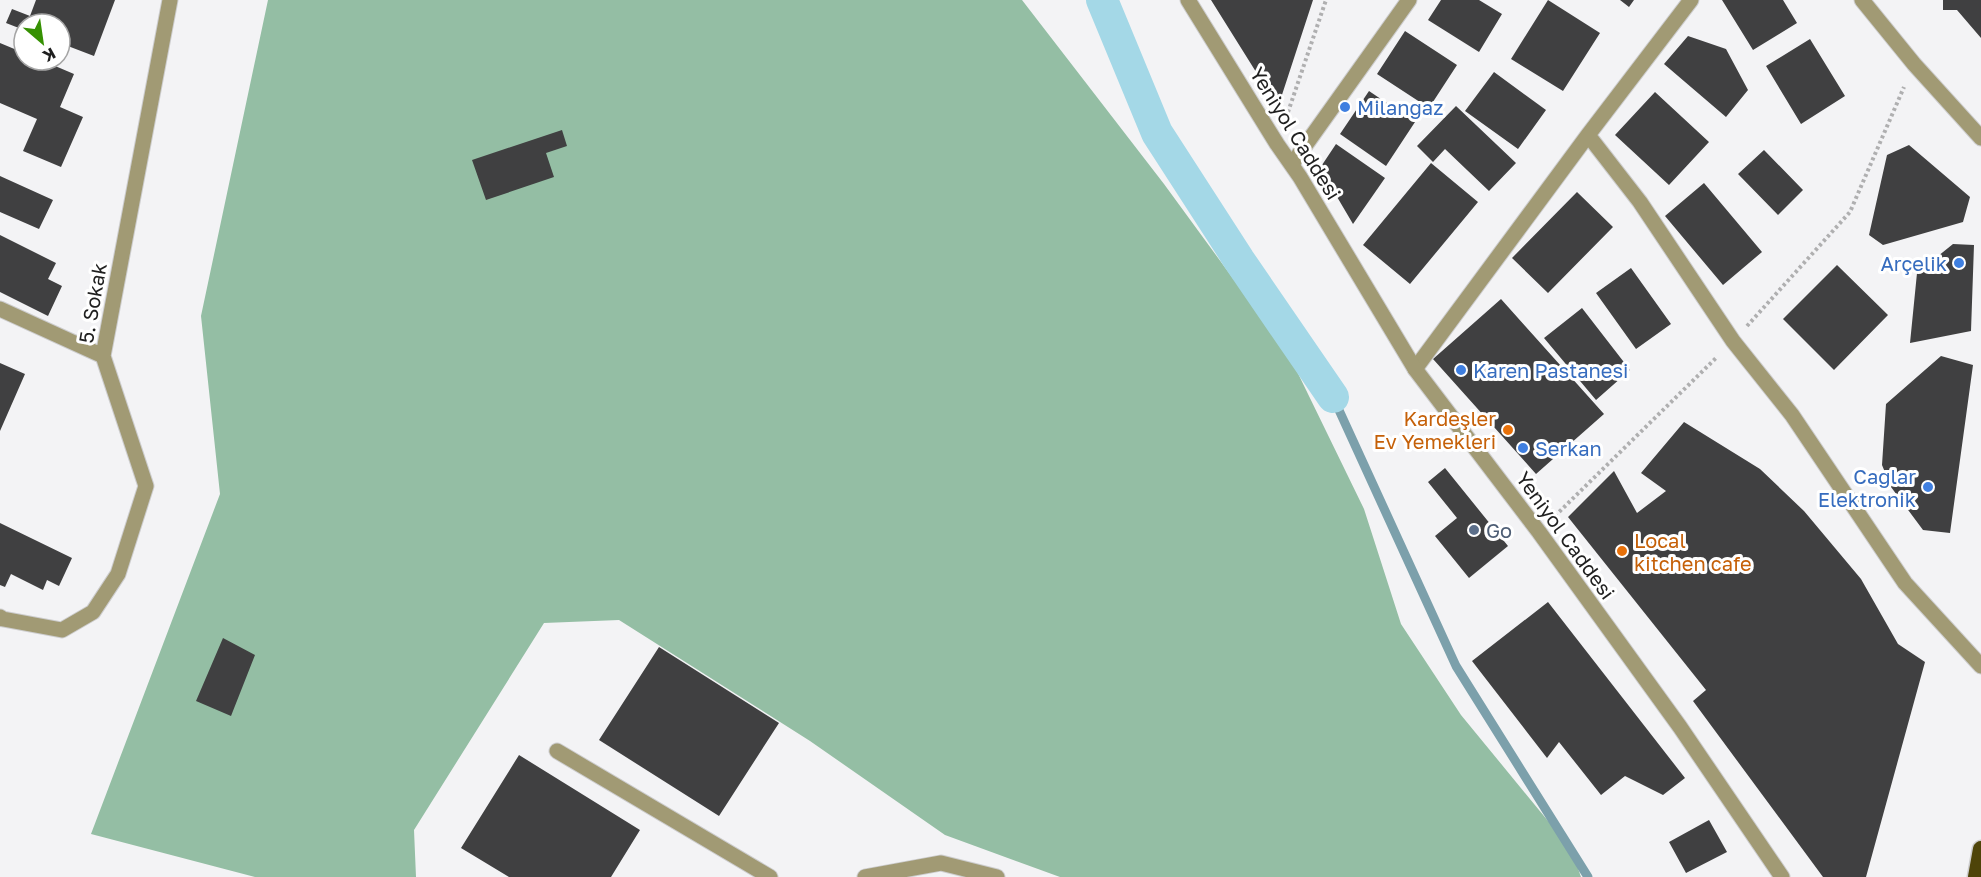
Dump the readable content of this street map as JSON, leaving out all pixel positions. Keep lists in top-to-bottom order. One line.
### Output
{"streets":{"street":["Yeniyol Caddesi","5. Sokak"]},"places":["Milangaz","Arçelik","Karen Pastanesi","Kardeşler Ev Yemekleri","Serkan","Caglar Elektronik","Go","Local kitchen cafe"],"north":"bottom right"}
